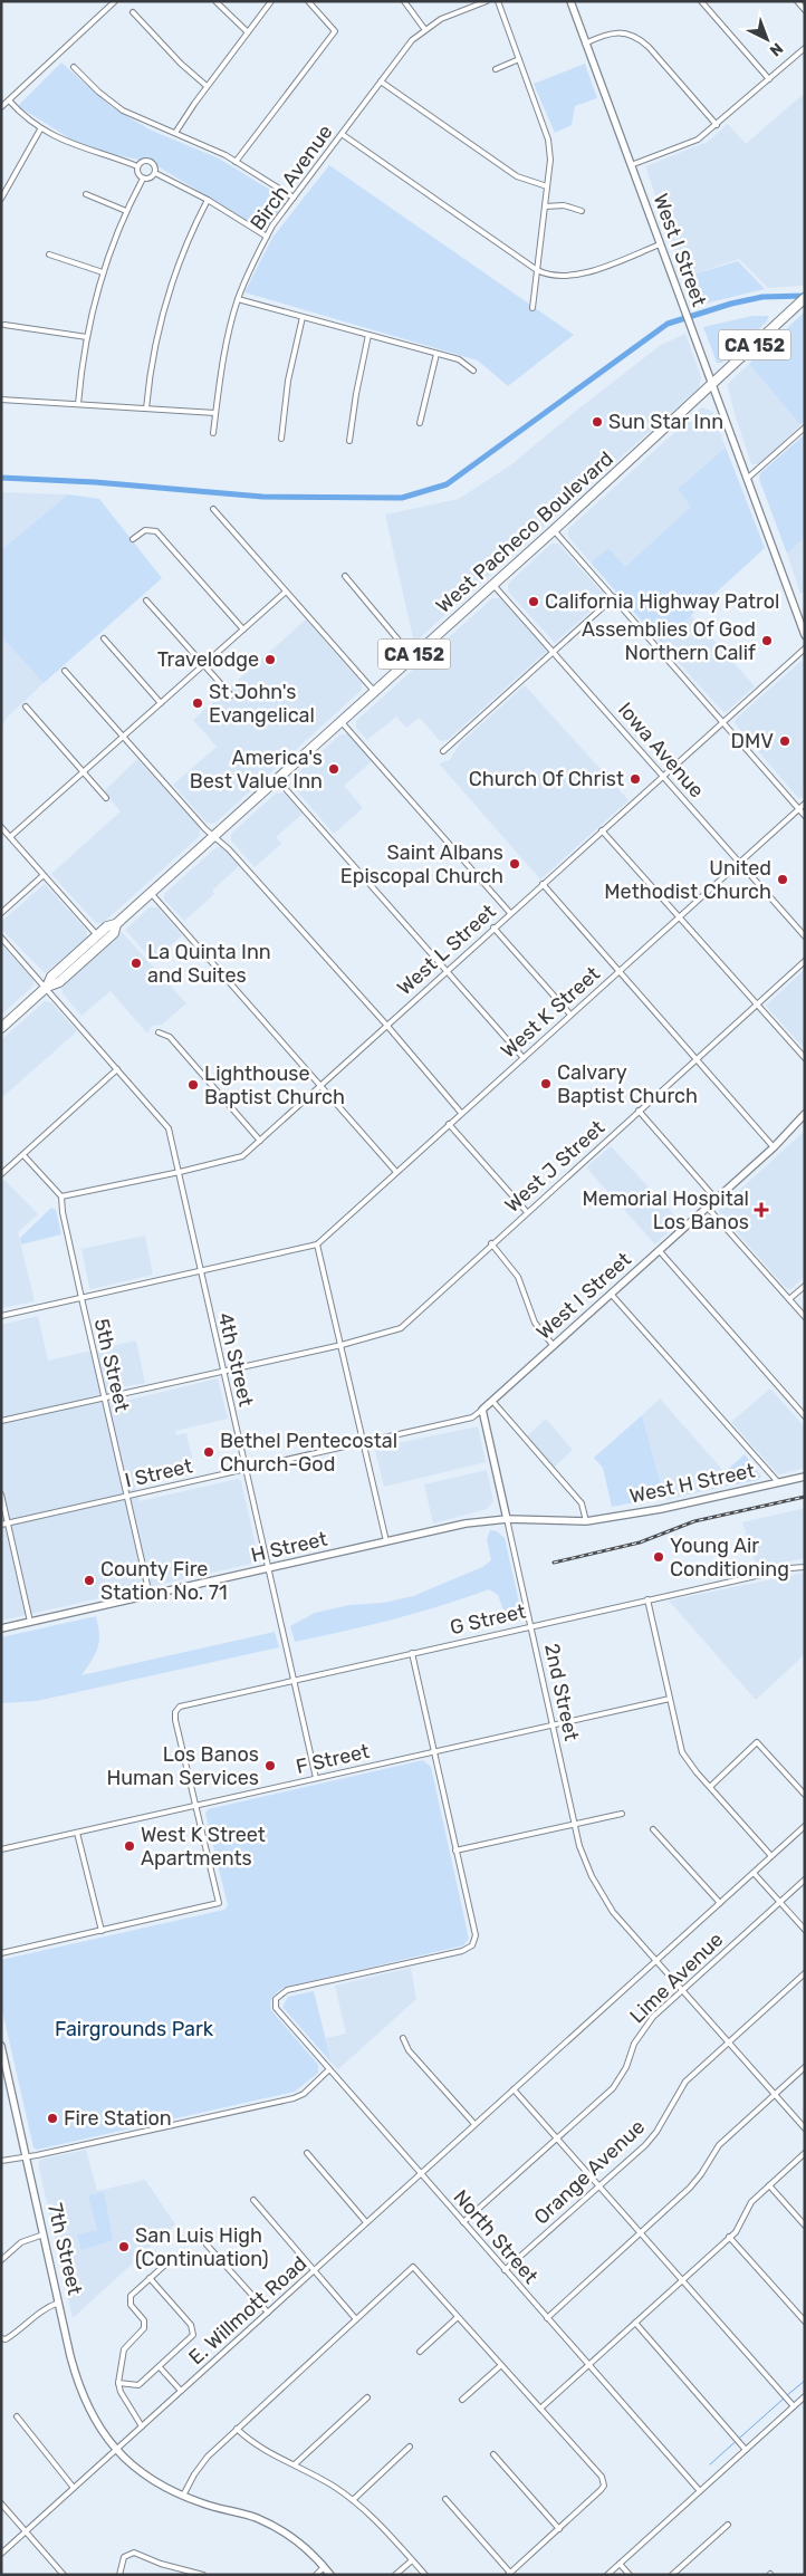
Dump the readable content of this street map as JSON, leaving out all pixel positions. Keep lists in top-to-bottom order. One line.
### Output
{"streets":{"highway":["CA 152","West Pacheco Boulevard"],"street":["Birch Avenue","West I Street","Iowa Avenue","West L Street","West K Street","West J Street","4th Street","5th Street","I Street","West H Street","H Street","G Street","2nd Street","F Street","Lime Avenue","Orange Avenue","North Street","7th Street","E. Willmott Road"]},"crossings":[["West I Street","West Pacheco Boulevard"],["West I Street","I Street"],["West I Street","2nd Street"],["CA 152","West Pacheco Boulevard"],["CA 152","4th Street"],["West Pacheco Boulevard","Iowa Avenue"],["Iowa Avenue","West L Street"],["Iowa Avenue","West K Street"],["West L Street","4th Street"],["West L Street","5th Street"],["4th Street","I Street"],["4th Street","H Street"],["4th Street","G Street"],["4th Street","F Street"],["5th Street","I Street"],["5th Street","H Street"],["I Street","2nd Street"],["West H Street","H Street"],["H Street","2nd Street"],["G Street","2nd Street"],["G Street","F Street"],["2nd Street","F Street"],["2nd Street","Lime Avenue"],["2nd Street","Orange Avenue"],["2nd Street","E. Willmott Road"],["Lime Avenue","North Street"],["Orange Avenue","North Street"],["North Street","E. Willmott Road"],["7th Street","E. Willmott Road"]],"parks":["Fairgrounds Park"],"places":{"other":["Sun Star Inn","California Highway Patrol","Assemblies Of God Northern Calif","Travelodge","St John's Evangelical","DMV","America's Best Value Inn","Church Of Christ","Saint Albans Episcopal Church","United Methodist Church","La Quinta Inn and Suites","Calvary Baptist Church","Lighthouse Baptist Church","Bethel Pentecostal Church-God","Young Air Conditioning","County Fire Station No. 71","Los Banos Human Services","West K Street Apartments","Fire Station","San Luis High (Continuation)"],"health":["Memorial Hospital Los Banos"]},"north":"bottom right"}
